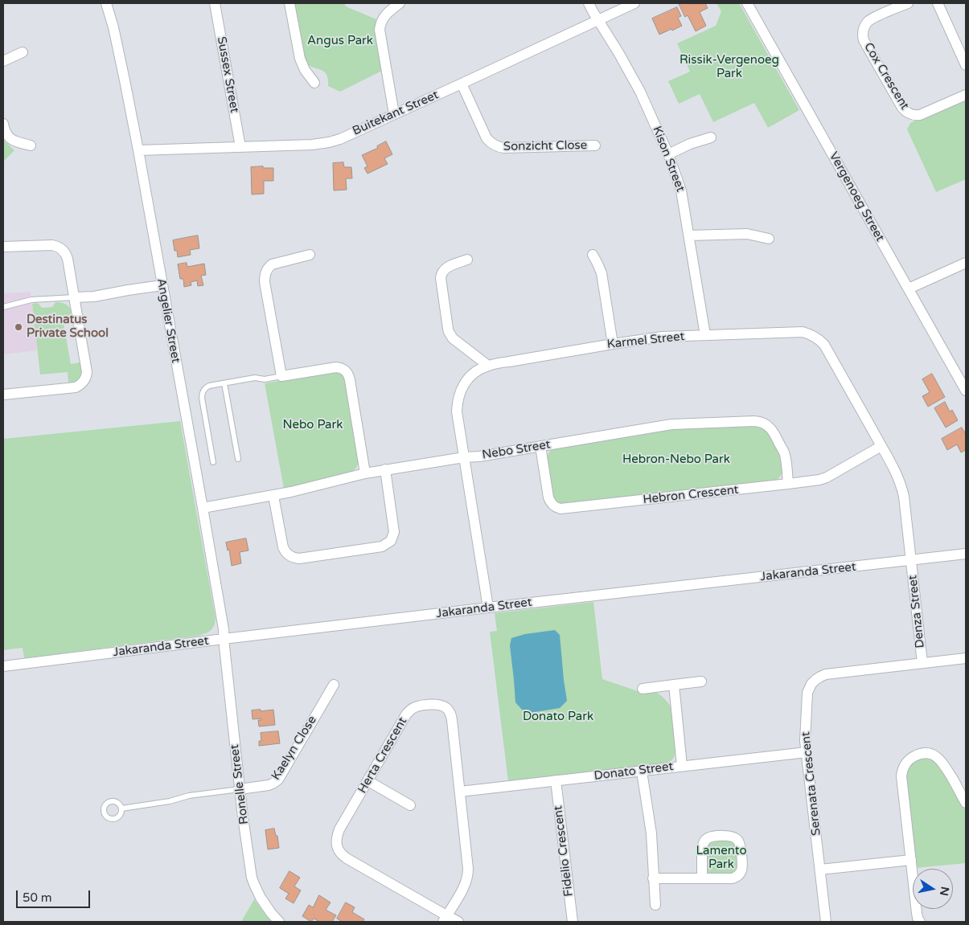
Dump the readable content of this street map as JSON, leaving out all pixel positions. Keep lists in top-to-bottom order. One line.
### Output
{"streets":{"street":["Sussex Street","Cox Crescent","Buitekant Street","Sonzicht Close","Kison Street","Vergenoeg Street","Angelier Street","Karmel Street","Nebo Street","Hebron Crescent","Jakaranda Street","Denza Street","Kaelyn Close","Herta Crescent","Donato Street","Serenata Crescent","Ronelle Street","Fidelio Crescent"]},"crossings":[["Sussex Street","Buitekant Street"],["Buitekant Street","Sonzicht Close"],["Buitekant Street","Kison Street"],["Buitekant Street","Angelier Street"],["Kison Street","Karmel Street"],["Angelier Street","Nebo Street"],["Angelier Street","Jakaranda Street"],["Angelier Street","Ronelle Street"],["Karmel Street","Nebo Street"],["Karmel Street","Hebron Crescent"],["Karmel Street","Jakaranda Street"],["Karmel Street","Denza Street"],["Nebo Street","Hebron Crescent"],["Jakaranda Street","Denza Street"],["Jakaranda Street","Ronelle Street"],["Denza Street","Serenata Crescent"],["Kaelyn Close","Ronelle Street"],["Herta Crescent","Donato Street"],["Donato Street","Serenata Crescent"],["Donato Street","Fidelio Crescent"]],"parks":["Angus Park","Rissik-Vergenoeg Park","Nebo Park","Hebron-Nebo Park","Donato Park","Lamento Park"],"places":["Destinatus Private School"],"scale_bar":"50 m","north":"right"}
